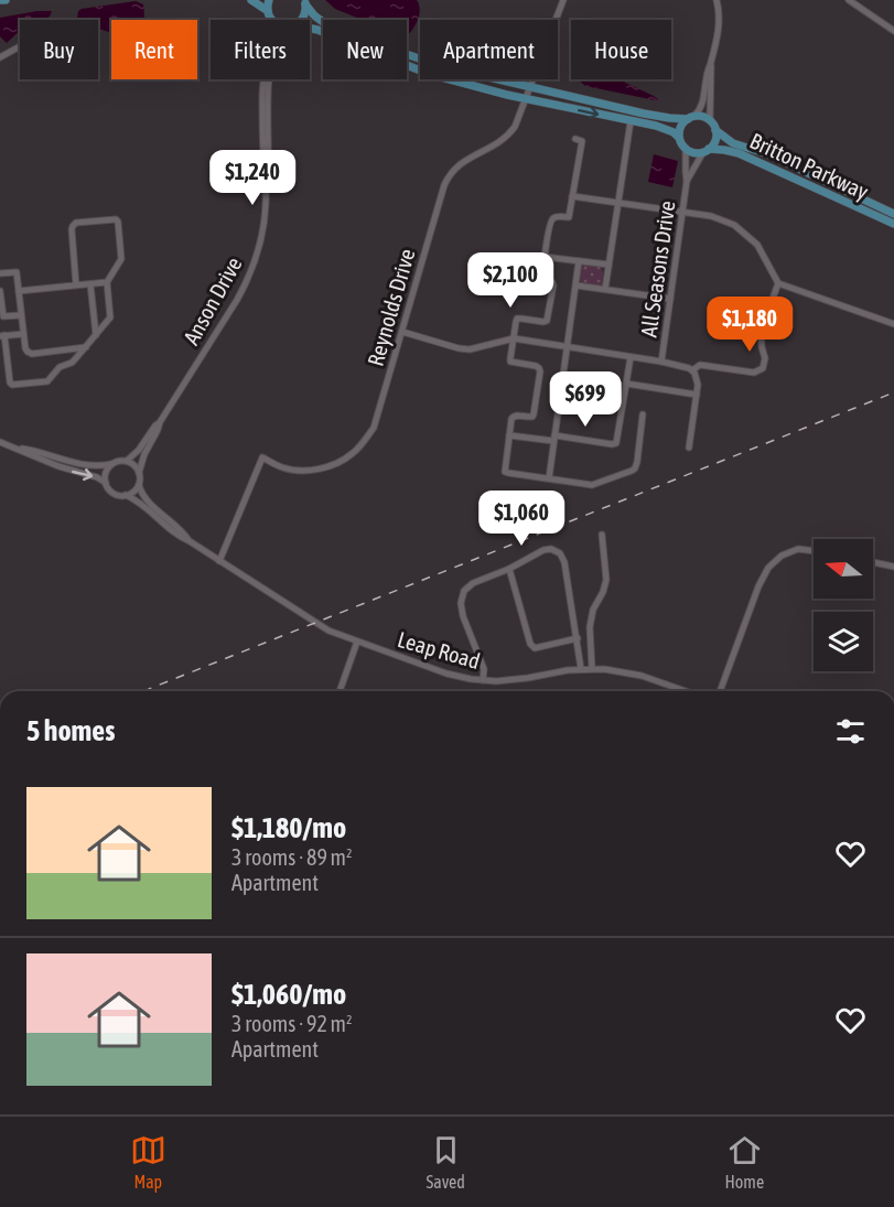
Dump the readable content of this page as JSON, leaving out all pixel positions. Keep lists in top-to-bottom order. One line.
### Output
{"streets":{"main road":["Britton Parkway"],"street":["All Seasons Drive","Anson Drive","Reynolds Drive","Leap Road"]},"crossings":[["Britton Parkway","All Seasons Drive"],["Anson Drive","Leap Road"],["Reynolds Drive","Leap Road"]],"north":"left","page":{"chip":["Buy","Rent","Filters","New","Apartment","House"],"price":["$1,240","$2,100","$1,180","$699","$1,060"],"heading":"5 homes","list":[{"name":"$1,180/mo","note":"3 rooms · 89 m² · Apartment"},{"name":"$1,060/mo","note":"3 rooms · 92 m² · Apartment"}],"tabs":["Map","Saved","Home"]}}
